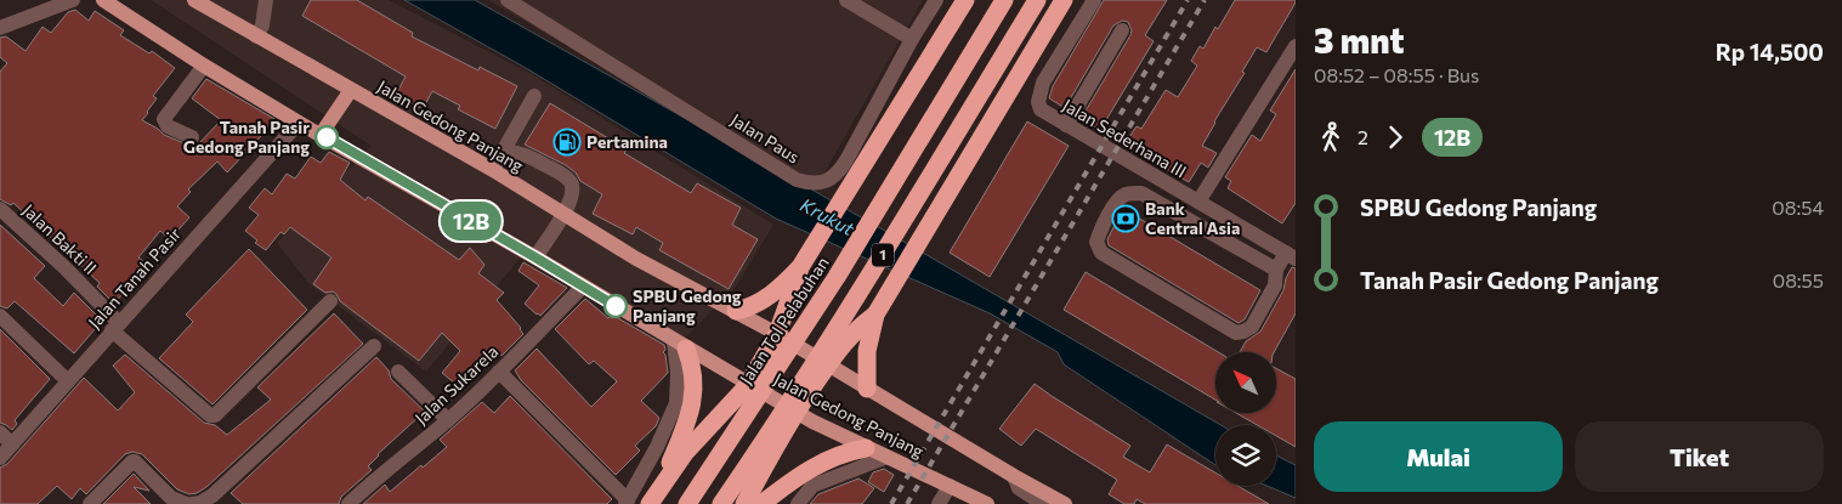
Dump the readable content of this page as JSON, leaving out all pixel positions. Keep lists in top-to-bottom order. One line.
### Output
{"streets":{"highway":["1","Jalan Tol Pelabuhan"],"main road":["Jalan Gedong Panjang"],"street":["Jalan Paus","Jalan Sederhana III","Jalan Bakti II","Jalan Tanah Pasir","Jalan Sukarela"]},"crossings":[["Jalan Gedong Panjang","Jalan Tanah Pasir"],["Jalan Gedong Panjang","Jalan Sukarela"],["Jalan Bakti II","Jalan Tanah Pasir"]],"water":["Krukut"],"places":{"other":["Tanah Pasir Gedong Panjang","SPBU Gedong Panjang"],"fuel station":["Pertamina"],"bank":["Bank Central Asia"]},"lines":["bus line 12B"],"north":"top left","page":{"on_map":"12B","heading":["3 mnt","08:52 – 08:55 · Bus","Rp 14,500"],"legs":["2","12B"],"list":[{"name":"SPBU Gedong Panjang","value":"08:54"},{"name":"Tanah Pasir Gedong Panjang","value":"08:55"}],"buttons":["Mulai","Tiket"]}}
